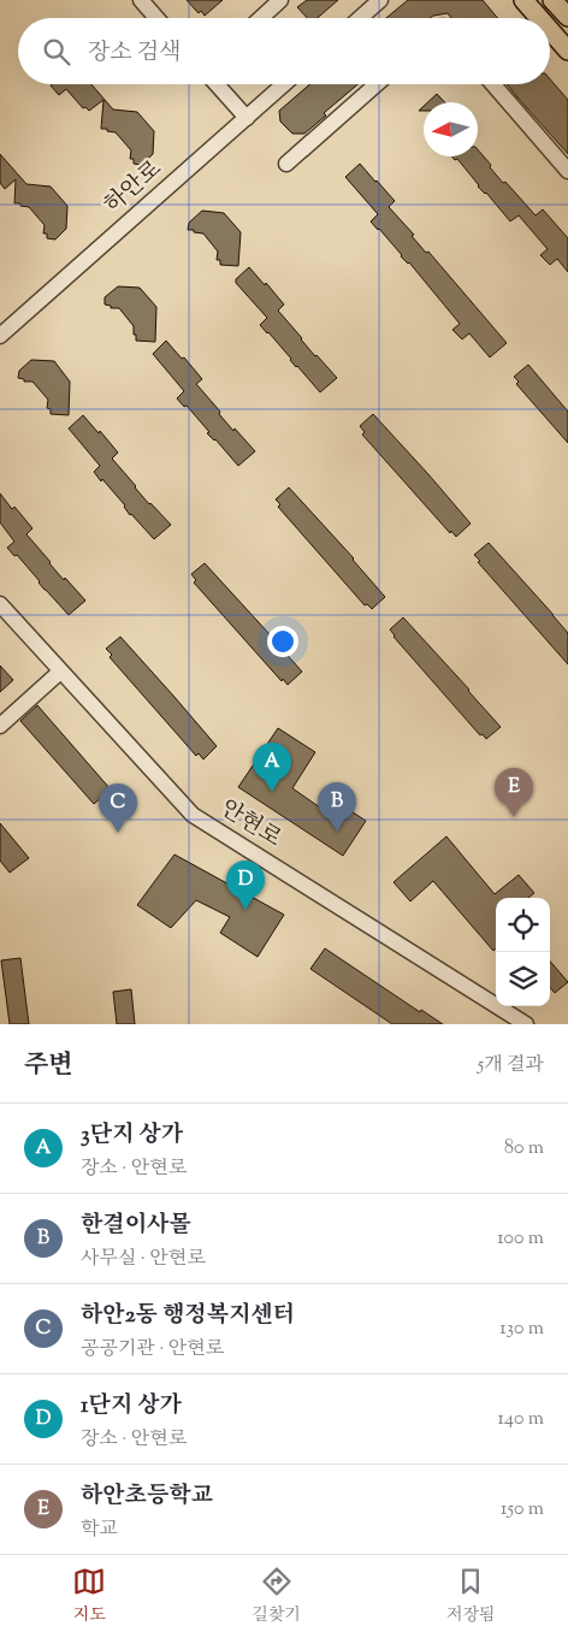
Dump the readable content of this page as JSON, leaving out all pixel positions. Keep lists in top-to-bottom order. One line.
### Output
{"streets":{"street":["하안로","안현로"]},"north":"left","page":{"search":"장소 검색","pins":["A","E","B","C","D"],"heading":["주변","5개 결과"],"list":[{"mark":"A","name":"3단지 상가","note":"장소 · 안현로","value":"80 m"},{"mark":"B","name":"한결이사몰","note":"사무실 · 안현로","value":"100 m"},{"mark":"C","name":"하안2동 행정복지센터","note":"공공기관 · 안현로","value":"130 m"},{"mark":"D","name":"1단지 상가","note":"장소 · 안현로","value":"140 m"},{"mark":"E","name":"하안초등학교","note":"학교","value":"150 m"}],"nav":["지도","길찾기","저장됨"]}}
